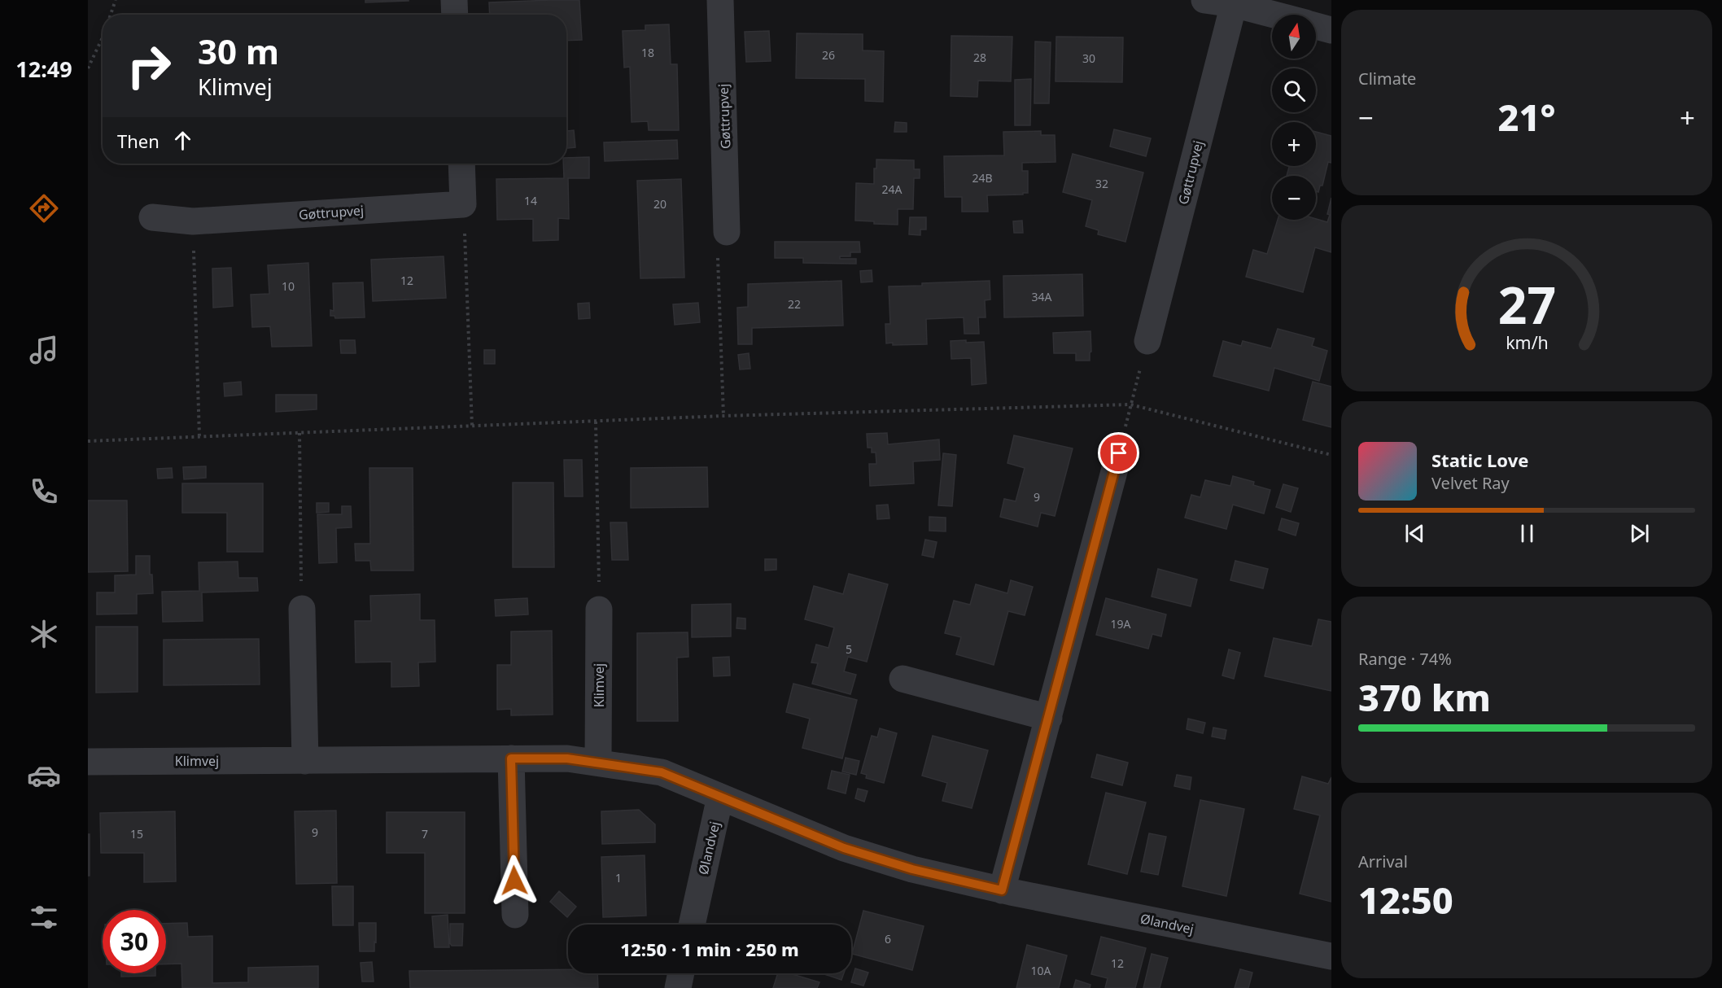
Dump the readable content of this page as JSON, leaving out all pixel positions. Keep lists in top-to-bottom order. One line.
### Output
{"streets":{"street":["Gøttrupvej","Klimvej","Ølandvej"]},"crossings":[["Klimvej","Ølandvej"]],"house_numbers":["18","26","28","30","24B","32","24A","14","20","12","10","34A","22","9","19A","5","9","15","7","1","6","12","10A"],"north":"top","page":{"tabs":"12:49","tile":["Climate",["Range · 74%","370 km"],["Arrival","12:50"]],"map_buttons":["+","−"],"turn":["30 m","Klimvej"],"heat":["−","21°","+"],"then":"Then","song":["Static Love","Velvet Ray"],"limit":"30","trip":"12:50 · 1 min · 250 m","gauge":["27","km/h"]}}
